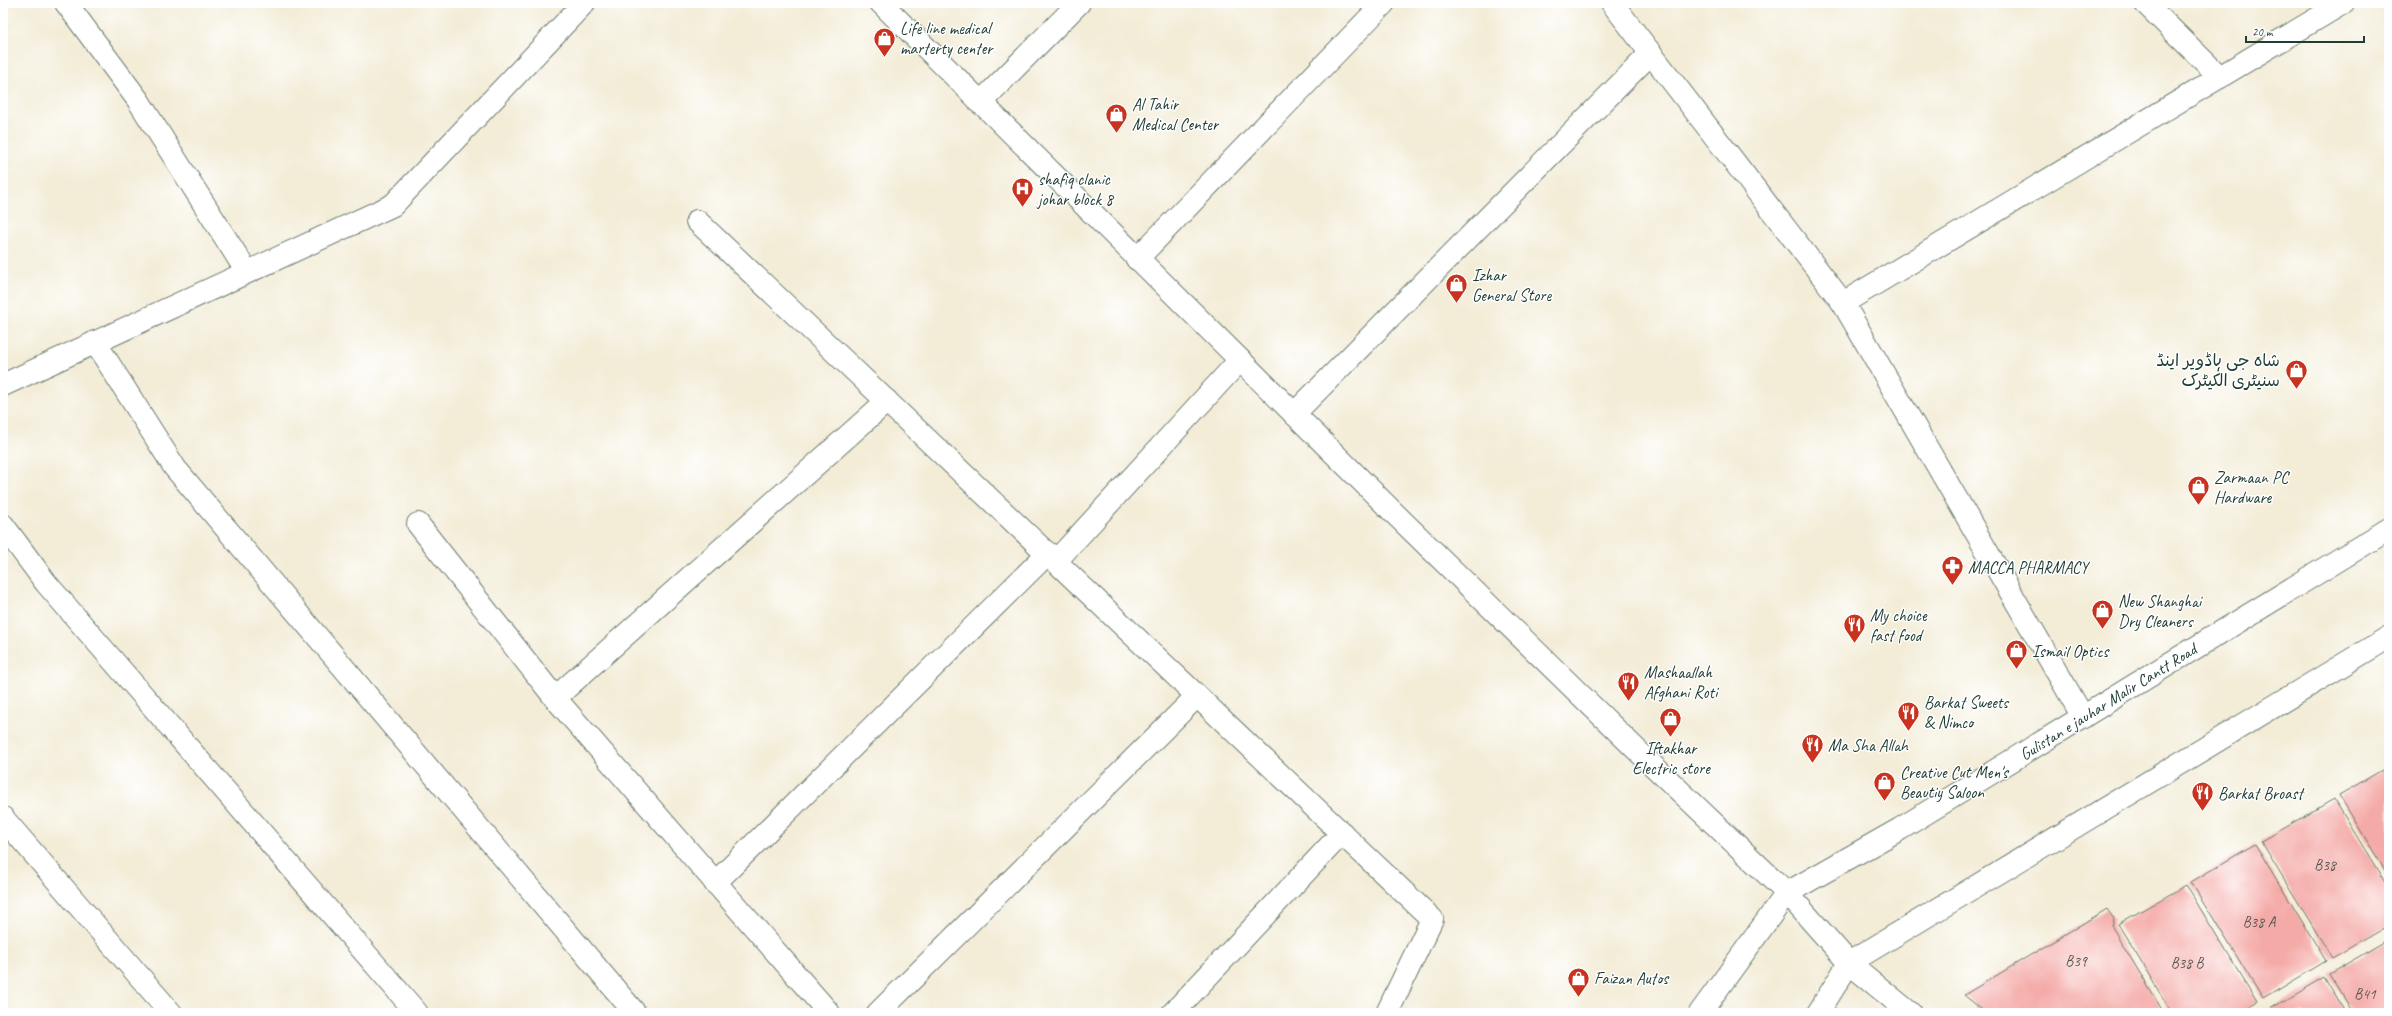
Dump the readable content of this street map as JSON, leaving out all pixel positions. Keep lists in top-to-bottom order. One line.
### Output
{"streets":{"street":["Gulistan e jauhar Malir Cantt Road"]},"places":{"shop":["Life line medical marterty center","Al Tahir Medical Center","Izhar General Store","شاہ جی ہاڈویر اینڈ سنیٹری الکیٹرک","Zarmaan PC Hardware","New Shanghai Dry Cleaners","Ismail Optics","Iftakhar Electric store","Creative Cut Men's Beautiy Saloon","Faizan Autos"],"hospital":["shafiq clanic johar block 8"],"pharmacy":["MACCA PHARMACY"],"restaurant":["My choice fast food","Mashaallah Afghani Roti","Barkat Sweets & Nimco","Ma Sha Allah","Barkat Broast"]},"house_numbers":["B38","B38 A","B39","B38 B","B41"],"scale_bar":"20 m"}
